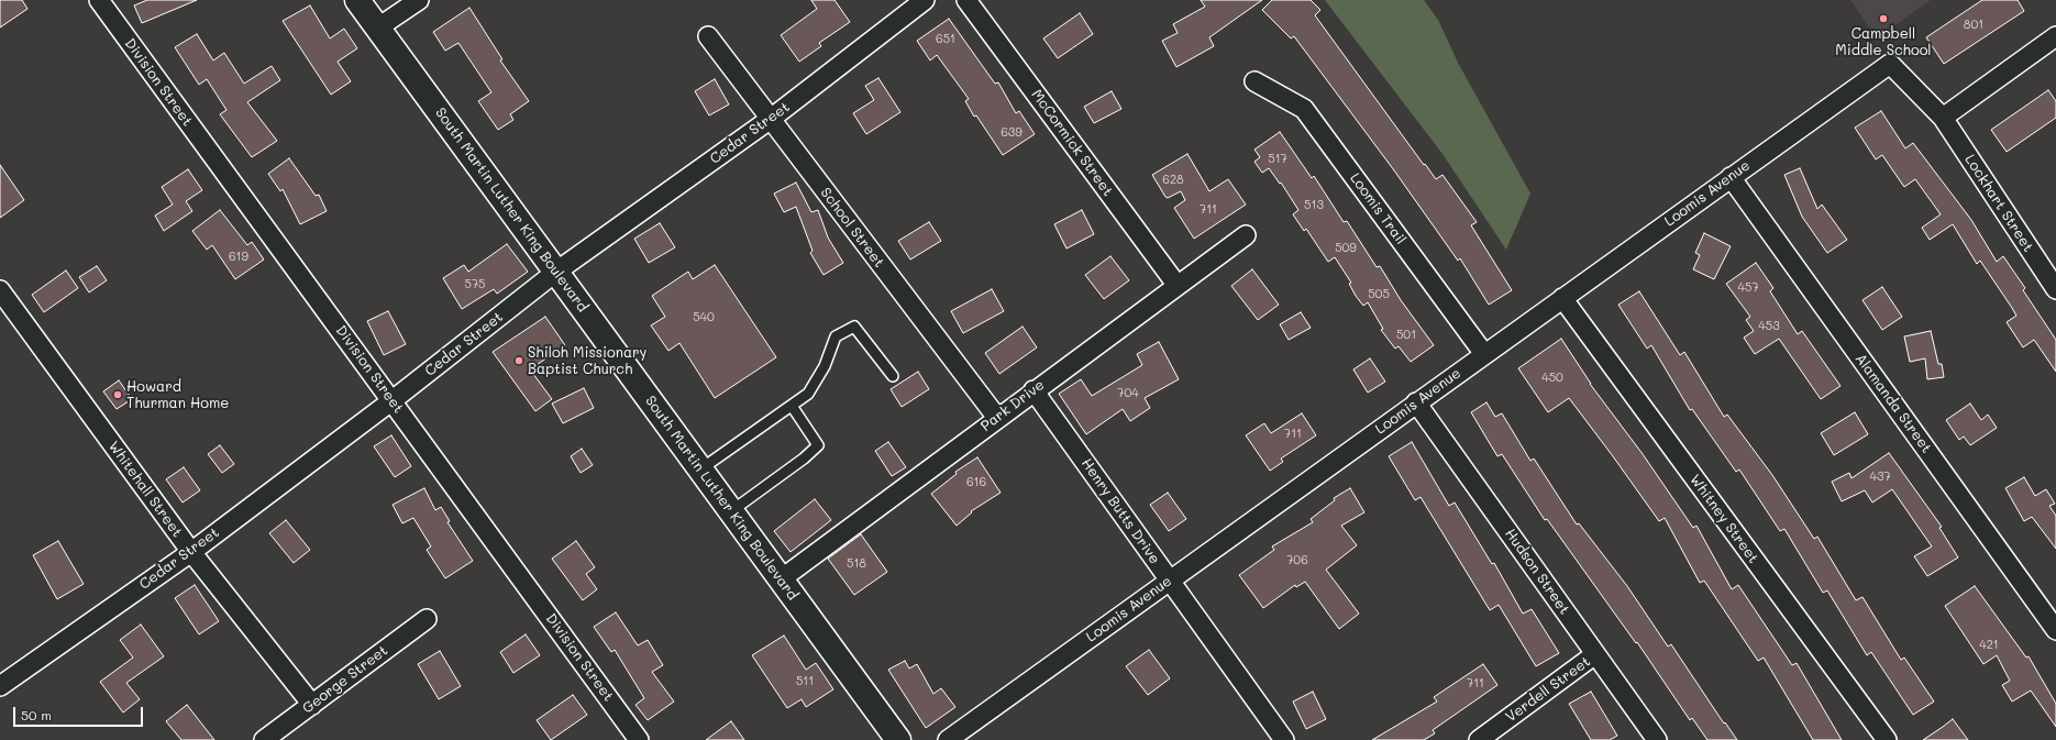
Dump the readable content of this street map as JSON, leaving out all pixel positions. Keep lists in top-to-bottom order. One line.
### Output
{"streets":{"street":["Division Street","Cedar Street","McCormick Street","Loomis Avenue","Lockhart Street","Loomis Trail","South Martin Luther King Boulevard","School Street","Alamanda Street","Park Drive","Whitehall Street","Henry Butts Drive","Whitney Street","Hudson Street","George Street","Verdell Street"]},"crossings":[["Division Street","Cedar Street"],["Cedar Street","South Martin Luther King Boulevard"],["Cedar Street","School Street"],["Cedar Street","Whitehall Street"],["McCormick Street","Park Drive"],["Loomis Avenue","Lockhart Street"],["Loomis Avenue","Loomis Trail"],["Loomis Avenue","Alamanda Street"],["Loomis Avenue","Henry Butts Drive"],["Loomis Avenue","Whitney Street"],["Loomis Avenue","Hudson Street"],["South Martin Luther King Boulevard","Park Drive"],["School Street","Park Drive"],["Park Drive","Henry Butts Drive"],["Whitehall Street","George Street"],["Hudson Street","Verdell Street"]],"places":["Campbell Middle School","Shiloh Missionary Baptist Church","Howard Thurman Home"],"house_numbers":["801","651","639","517","628","513","711","509","619","575","457","505","540","453","501","450","704","711","437","616","706","518","421","511","711"],"scale_bar":"50 m"}
